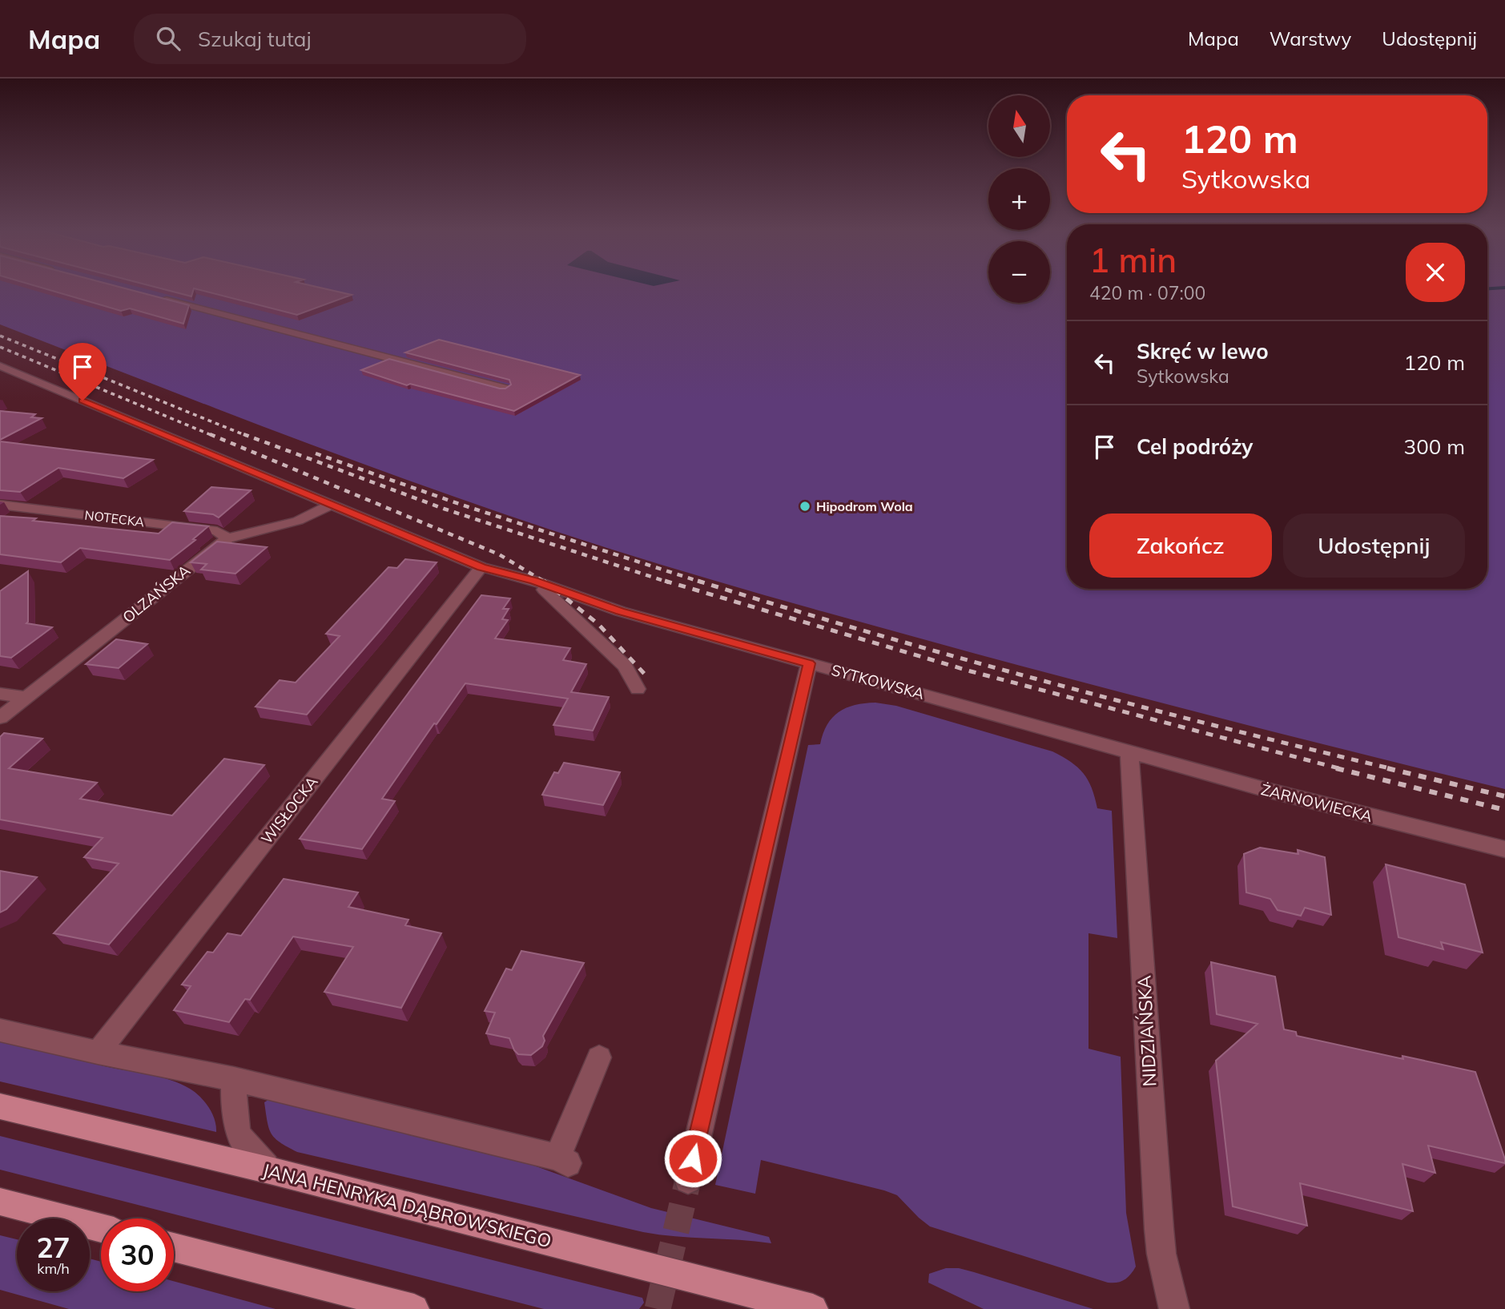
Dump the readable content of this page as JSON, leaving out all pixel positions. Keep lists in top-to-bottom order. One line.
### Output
{"streets":{"main road":["JANA HENRYKA DĄBROWSKIEGO"],"street":["NOTECKA","OLZAŃSKA","SYTKOWSKA","ŻARNOWIECKA","WISŁOCKA","NIDZIAŃSKA"]},"crossings":[["NOTECKA","OLZAŃSKA"],["OLZAŃSKA","SYTKOWSKA"],["SYTKOWSKA","ŻARNOWIECKA"],["SYTKOWSKA","WISŁOCKA"],["SYTKOWSKA","NIDZIAŃSKA"],["ŻARNOWIECKA","NIDZIAŃSKA"]],"places":["Hipodrom Wola"],"north":"top","page":{"header":"Mapa","search":"Szukaj tutaj","nav":["Mapa","Warstwy","Udostępnij"],"map_buttons":["+","−"],"turn":["120 m","Sytkowska"],"heading":["1 min","420 m · 07:00"],"list":[{"name":"Skręć w lewo","note":"Sytkowska","value":"120 m"},{"name":"Cel podróży","value":"300 m"}],"buttons":["Zakończ","Udostępnij"],"speed":"27 km/h","limit":"30"}}
